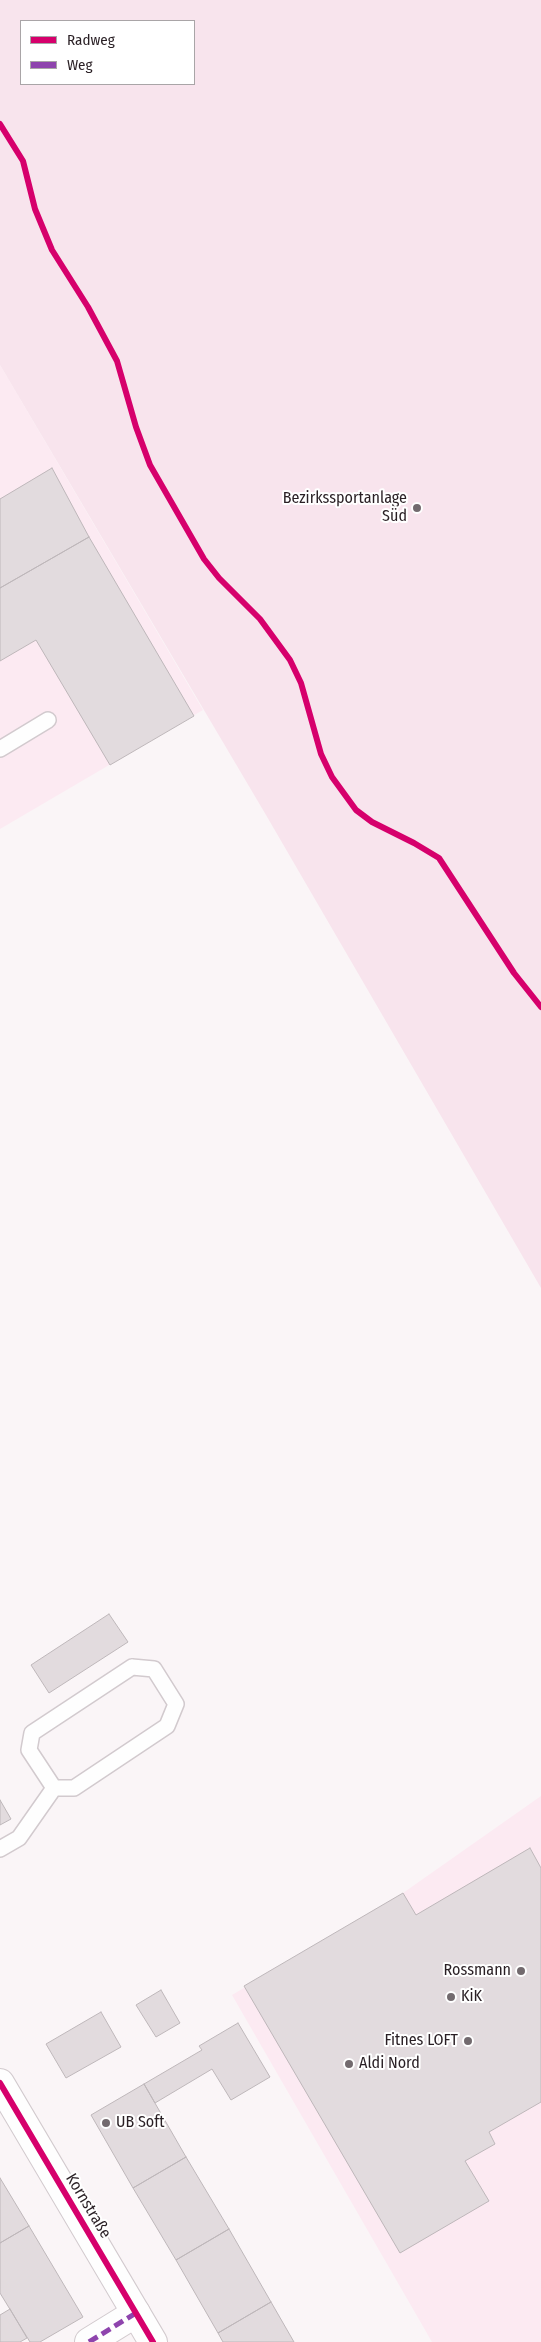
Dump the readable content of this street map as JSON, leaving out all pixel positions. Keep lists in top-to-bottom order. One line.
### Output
{"streets":{"street":["Kornstraße"]},"places":["Bezirkssportanlage Süd","Rossmann","KiK","Fitnes LOFT","Aldi Nord","UB Soft"],"legend":["Radweg","Weg"]}
